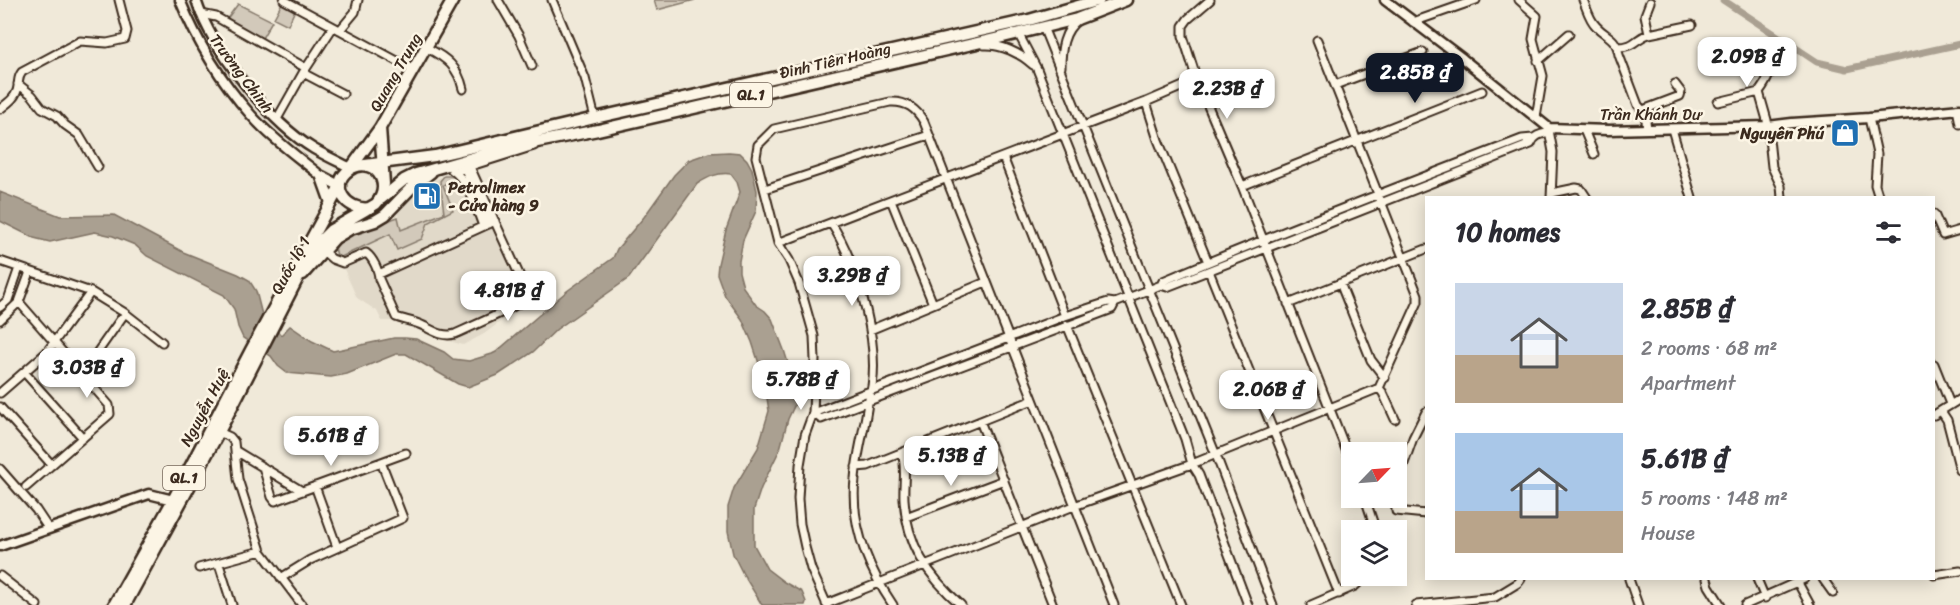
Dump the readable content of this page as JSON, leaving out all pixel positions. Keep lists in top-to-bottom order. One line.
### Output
{"streets":{"main road":["Đinh Tiên Hoàng","Quang Trung","QL.1","Quốc lộ 1","Nguyễn Huệ"],"street":["Trường Chinh","Trần Khánh Dư"]},"crossings":[["Đinh Tiên Hoàng","Quang Trung"],["Đinh Tiên Hoàng","Trường Chinh"],["Đinh Tiên Hoàng","QL.1"],["Đinh Tiên Hoàng","Quốc lộ 1"],["Quang Trung","Trường Chinh"],["Quang Trung","QL.1"],["Quang Trung","Quốc lộ 1"],["Trường Chinh","QL.1"],["Trường Chinh","Quốc lộ 1"],["QL.1","Quốc lộ 1"],["QL.1","Nguyễn Huệ"]],"places":{"shop":["Nguyên Phú"],"fuel station":["Petrolimex - Cửa hàng 9"]},"north":"top right","page":{"price":["2.09B ₫","2.85B ₫","2.23B ₫","3.29B ₫","4.81B ₫","3.03B ₫","5.78B ₫","2.06B ₫","5.61B ₫","5.13B ₫"],"heading":"10 homes","list":[{"name":"2.85B ₫","note":"2 rooms · 68 m² · Apartment"},{"name":"5.61B ₫","note":"5 rooms · 148 m² · House"}]}}
